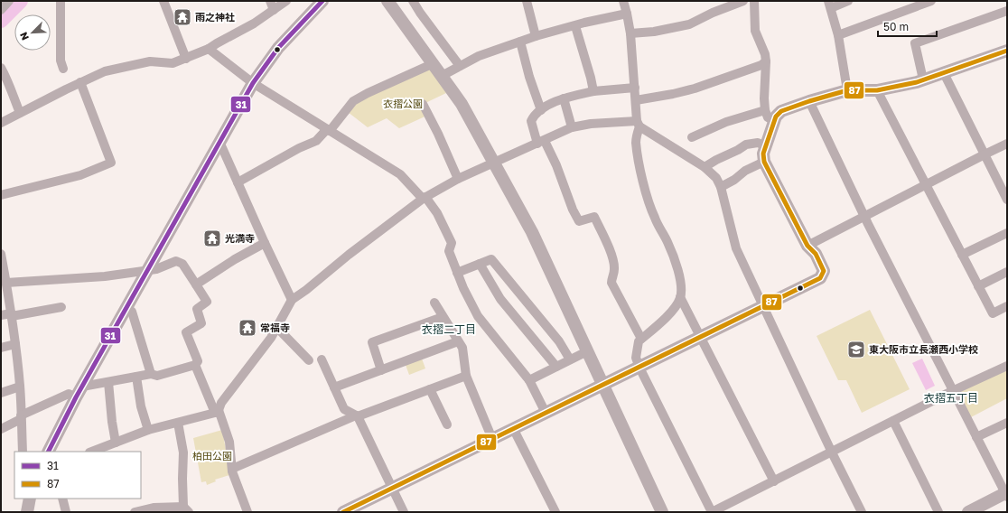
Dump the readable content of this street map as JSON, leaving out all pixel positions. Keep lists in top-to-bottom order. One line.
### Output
{"districts":["衣摺二丁目","衣摺五丁目"],"parks":["衣摺公園","柏田公園"],"places":{"temple":["雨之神社","光満寺","常福寺"],"school or university":["東大阪市立長瀬西小学校"]},"lines":["transit line 31","transit line 87"],"legend":["31","87"],"scale_bar":"50 m","north":"bottom left"}
